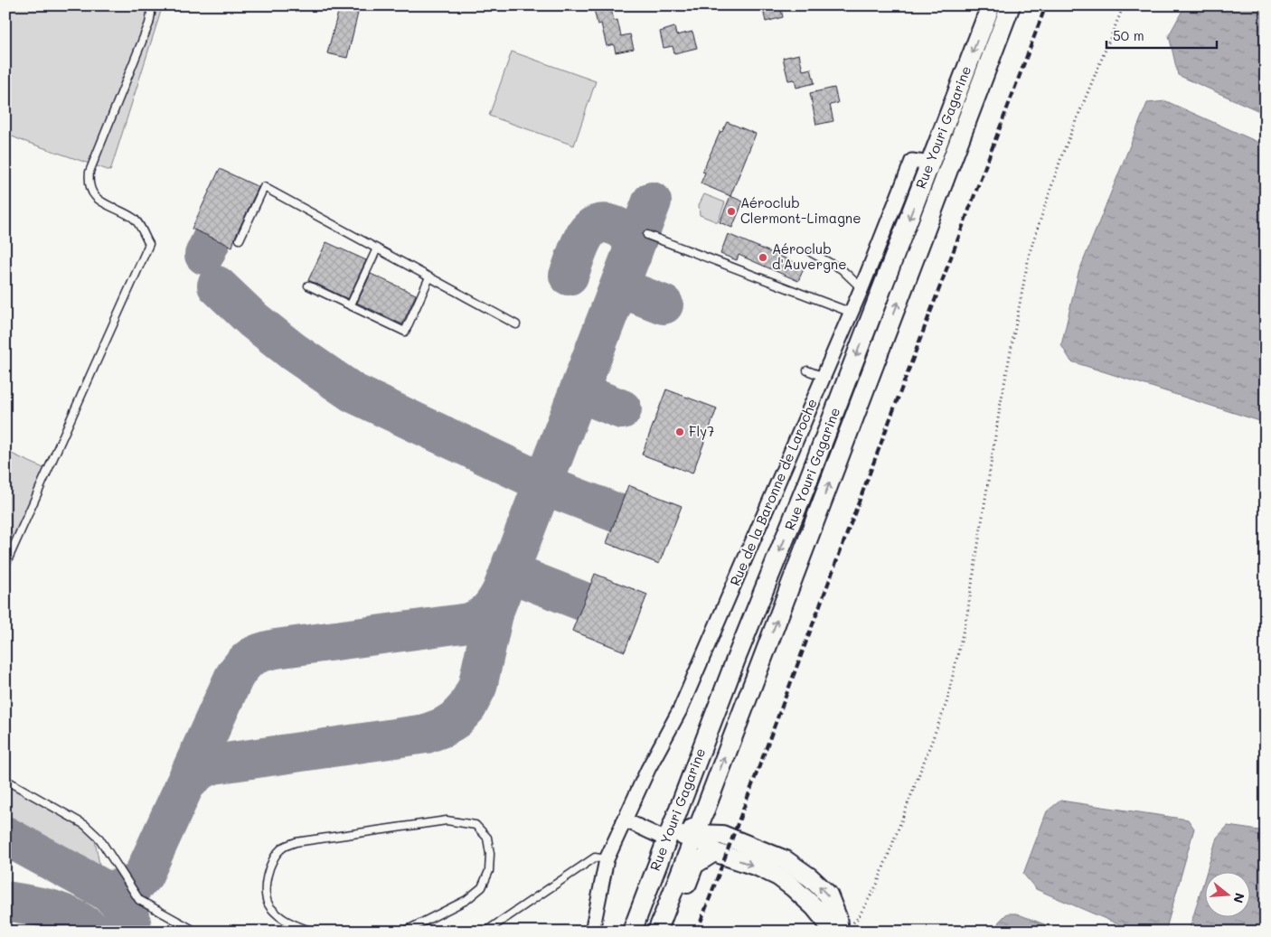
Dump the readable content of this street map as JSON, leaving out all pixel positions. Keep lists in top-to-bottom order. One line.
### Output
{"streets":{"main road":["Rue Youri Gagarine"],"street":["Rue de la Baronne de Laroche"]},"crossings":[["Rue Youri Gagarine","Rue de la Baronne de Laroche"]],"places":["Aéroclub Clermont-Limagne","Aéroclub d'Auvergne","Fly7"],"scale_bar":"50 m","north":"right"}
